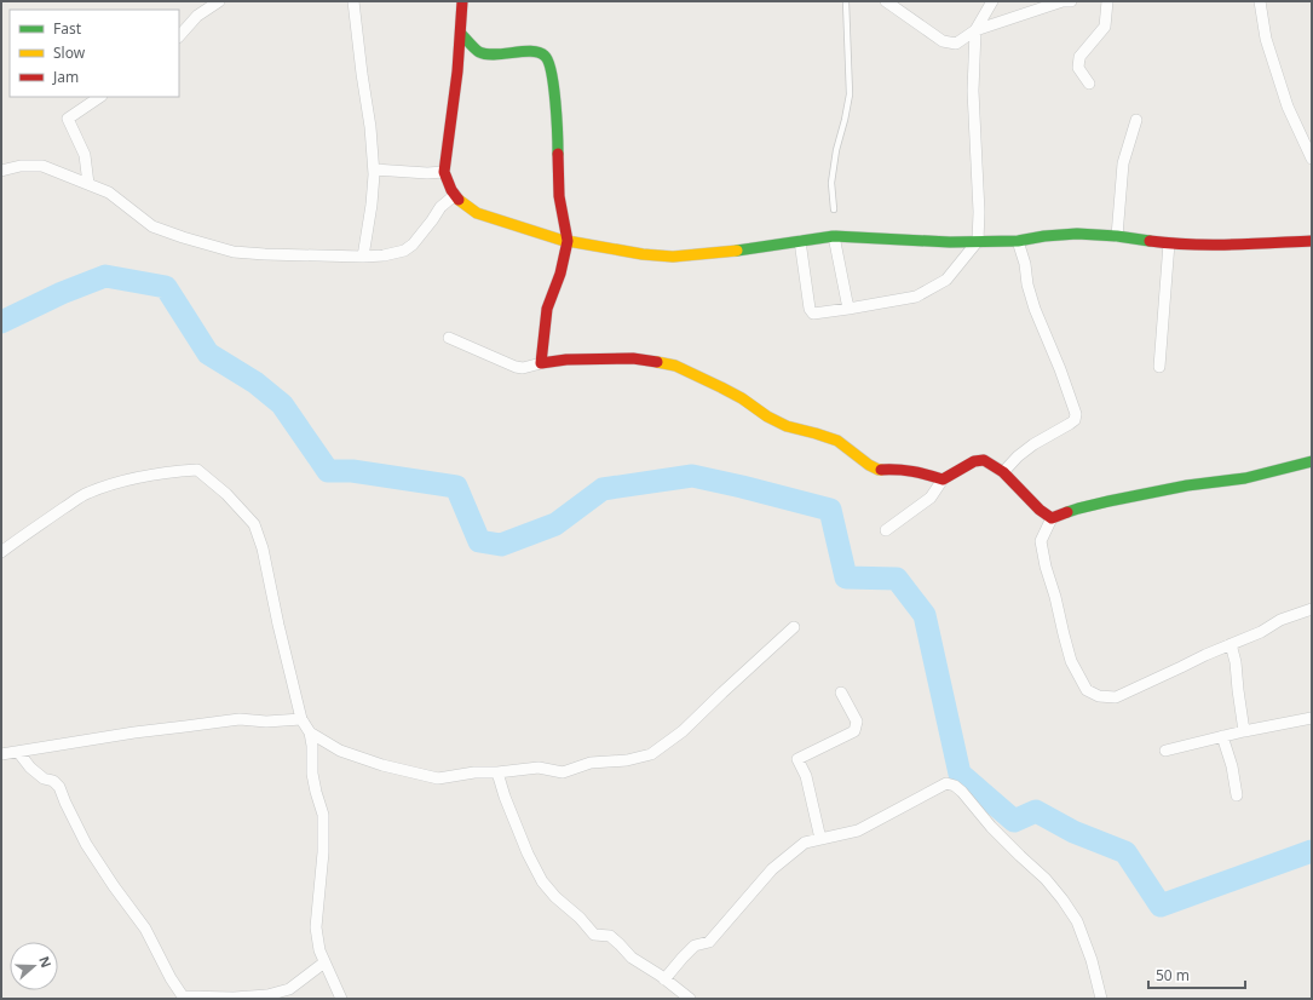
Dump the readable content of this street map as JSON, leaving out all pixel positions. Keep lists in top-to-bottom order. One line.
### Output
{"legend":["Fast","Slow","Jam"],"scale_bar":"50 m","north":"right"}
